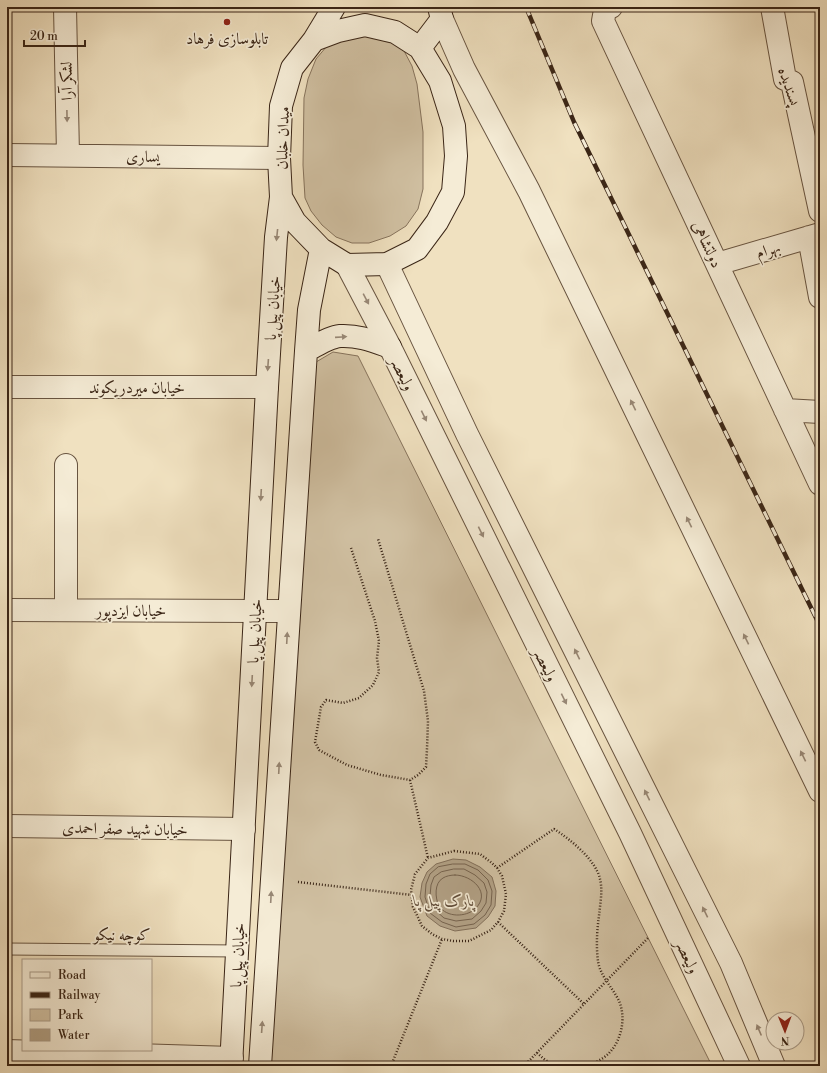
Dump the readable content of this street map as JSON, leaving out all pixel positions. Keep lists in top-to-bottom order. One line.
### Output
{"streets":{"street":["لشکر آرا","پسندیده","میدان خلبان","یساری","دولتشاهی","بهرام","خیابان پیل پا","ولیعصر","خیابان میردریکوند","خیابان ایزدپور","خیابان شهید صفر احمدی"],"lane":["کوچه نیکو"]},"crossings":[["لشکر آرا","یساری"],["میدان خلبان","یساری"],["میدان خلبان","خیابان پیل پا"],["میدان خلبان","ولیعصر"],["دولتشاهی","بهرام"],["خیابان پیل پا","خیابان میردریکوند"],["خیابان پیل پا","خیابان ایزدپور"],["خیابان پیل پا","خیابان شهید صفر احمدی"],["خیابان پیل پا","کوچه نیکو"]],"one_way":["لشکر آرا"],"parks":["پارک پیل پا"],"places":["تابلوسازی فرهاد"],"legend":["Road","Railway","Park","Water"],"scale_bar":"20 m","north":"bottom"}
